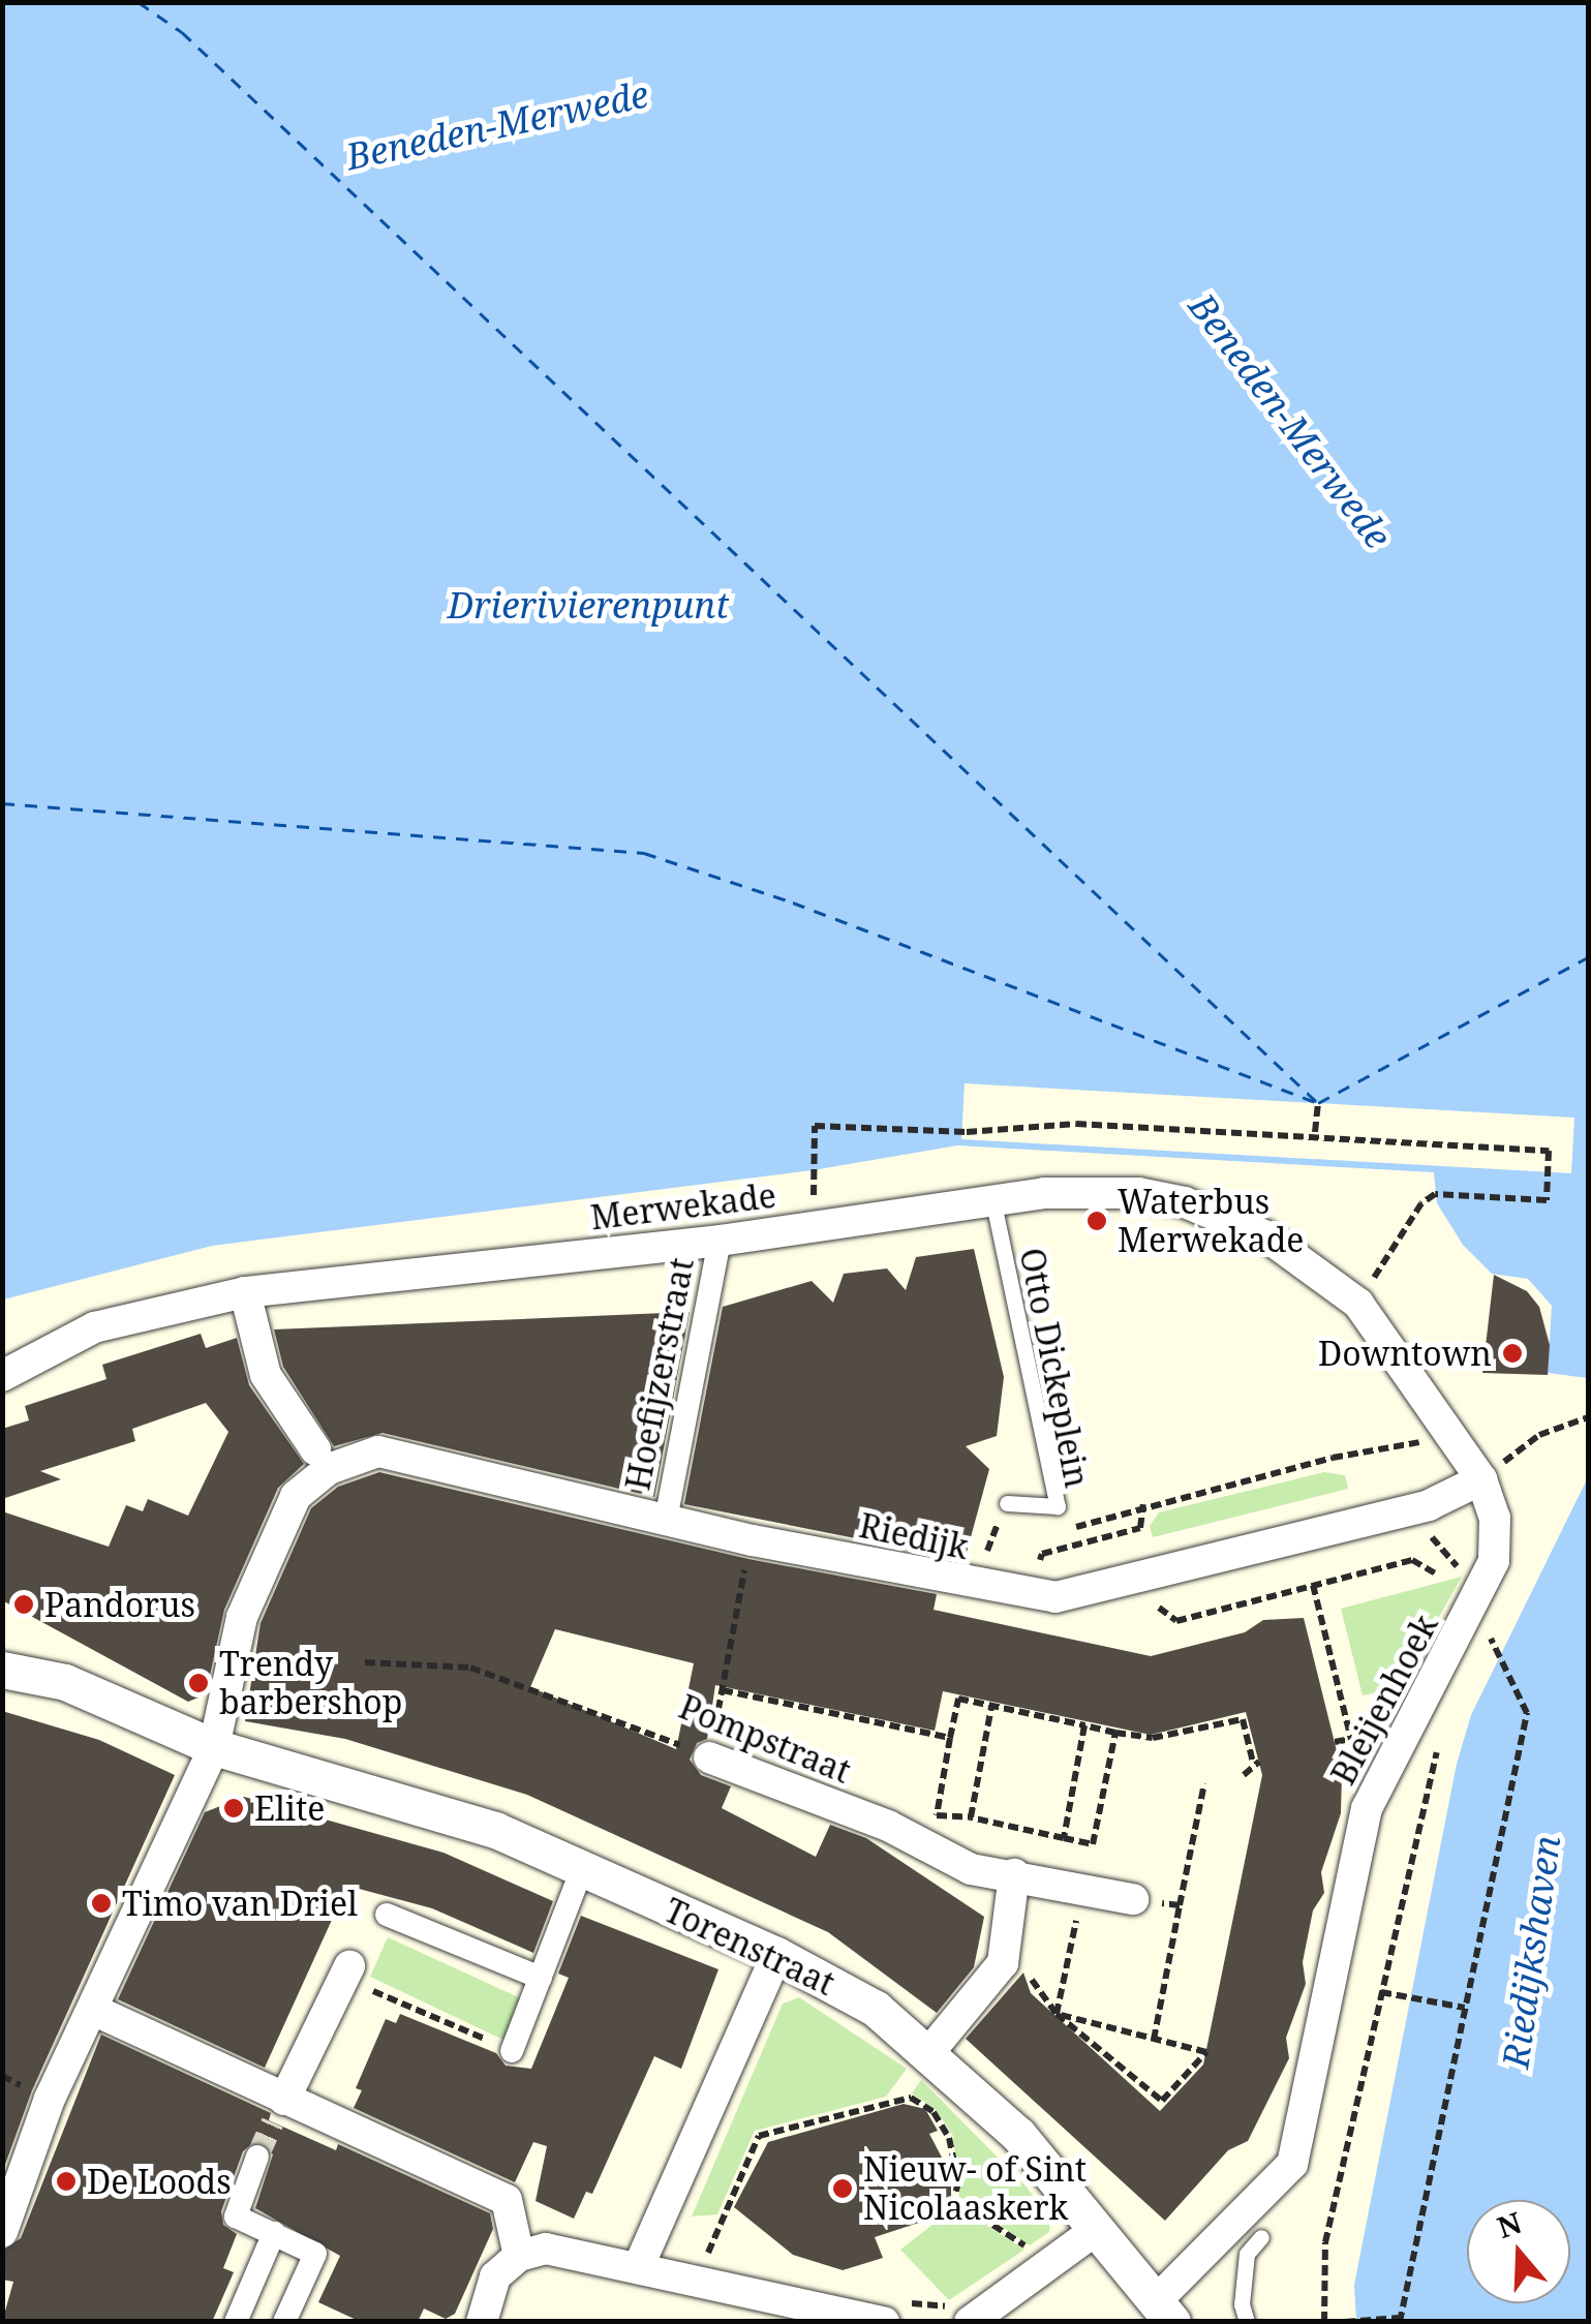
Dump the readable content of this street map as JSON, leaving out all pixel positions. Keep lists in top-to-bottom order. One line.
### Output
{"streets":{"street":["Merwekade","Hoefijzerstraat","Riedijk","Bleijenhoek","Pompstraat","Torenstraat"],"lane":["Otto Dickeplein"]},"crossings":[["Merwekade","Otto Dickeplein"],["Merwekade","Hoefijzerstraat"],["Merwekade","Bleijenhoek"],["Hoefijzerstraat","Riedijk"],["Riedijk","Bleijenhoek"],["Bleijenhoek","Torenstraat"]],"water":["Beneden-Merwede","Drierivierenpunt","Riedijkshaven"],"places":["Waterbus Merwekade","Downtown","Pandorus","Trendy barbershop","Elite","Timo van Driel","De Loods","Nieuw- of Sint Nicolaaskerk"],"north":"top"}
